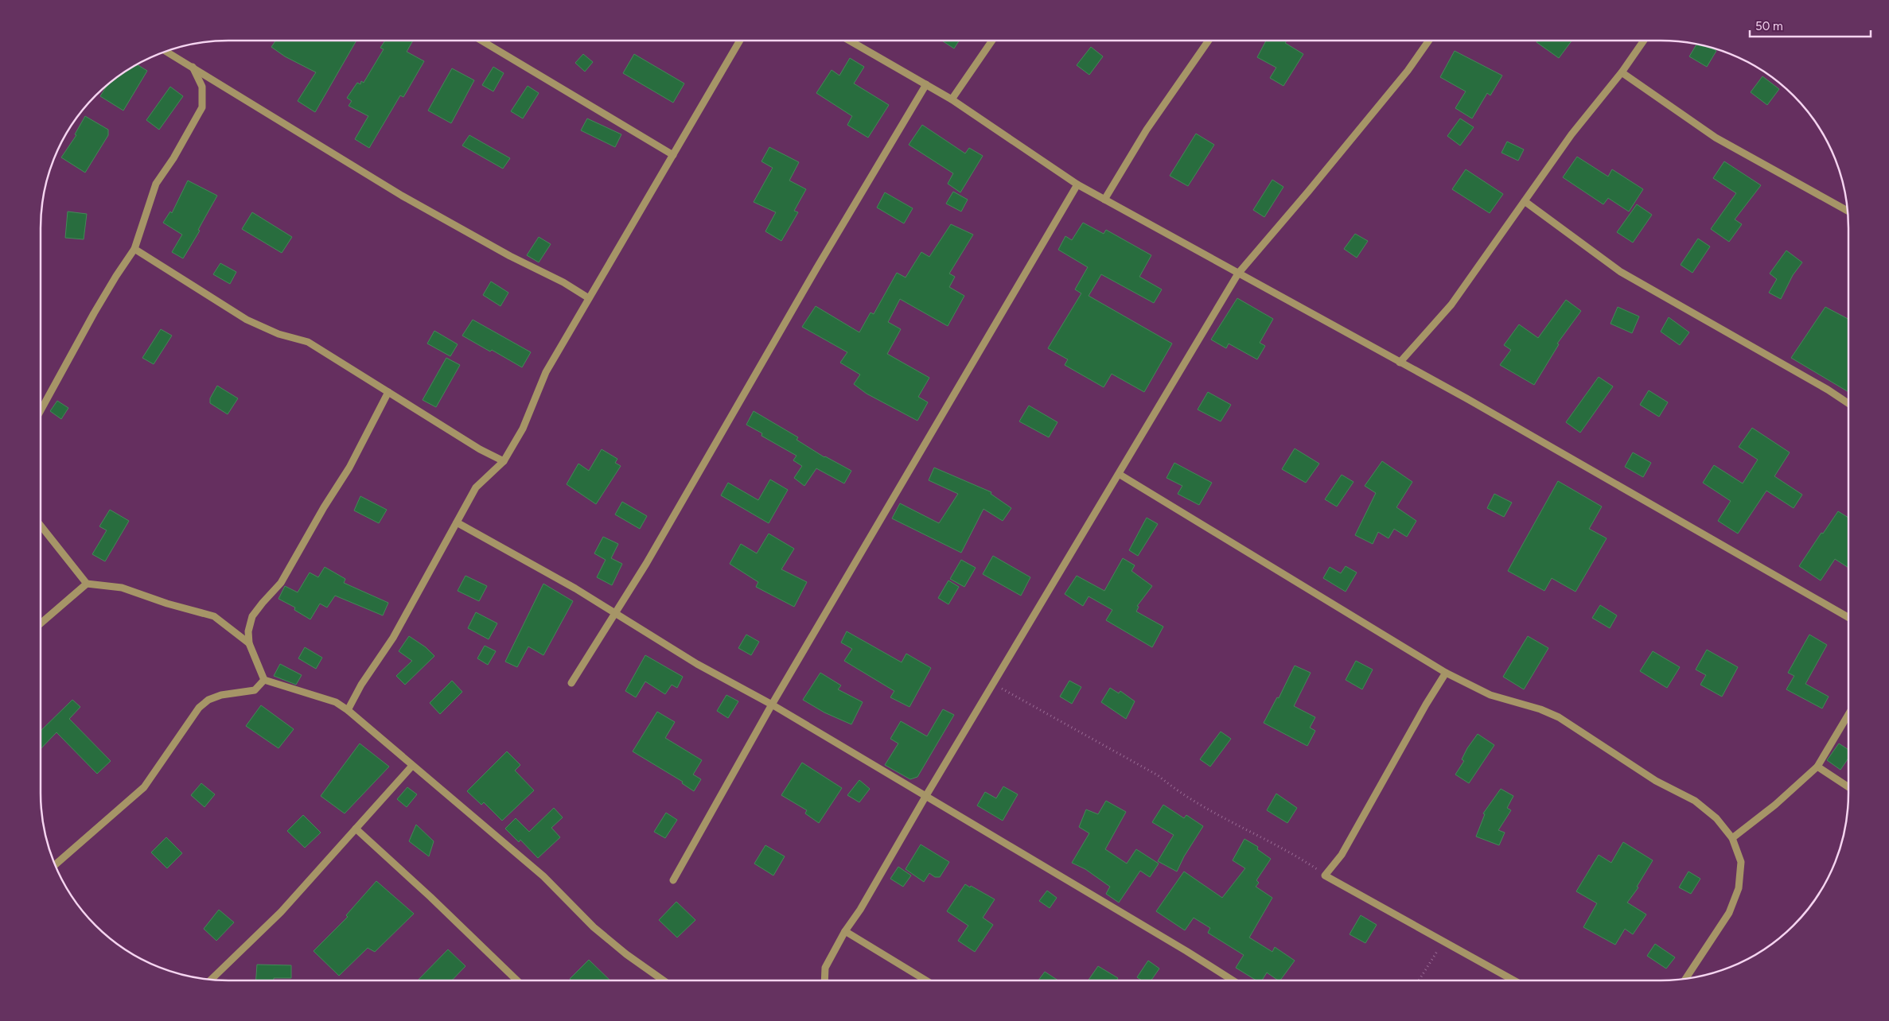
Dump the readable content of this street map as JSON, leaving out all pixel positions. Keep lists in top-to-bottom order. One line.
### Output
{"scale_bar":"50 m"}
